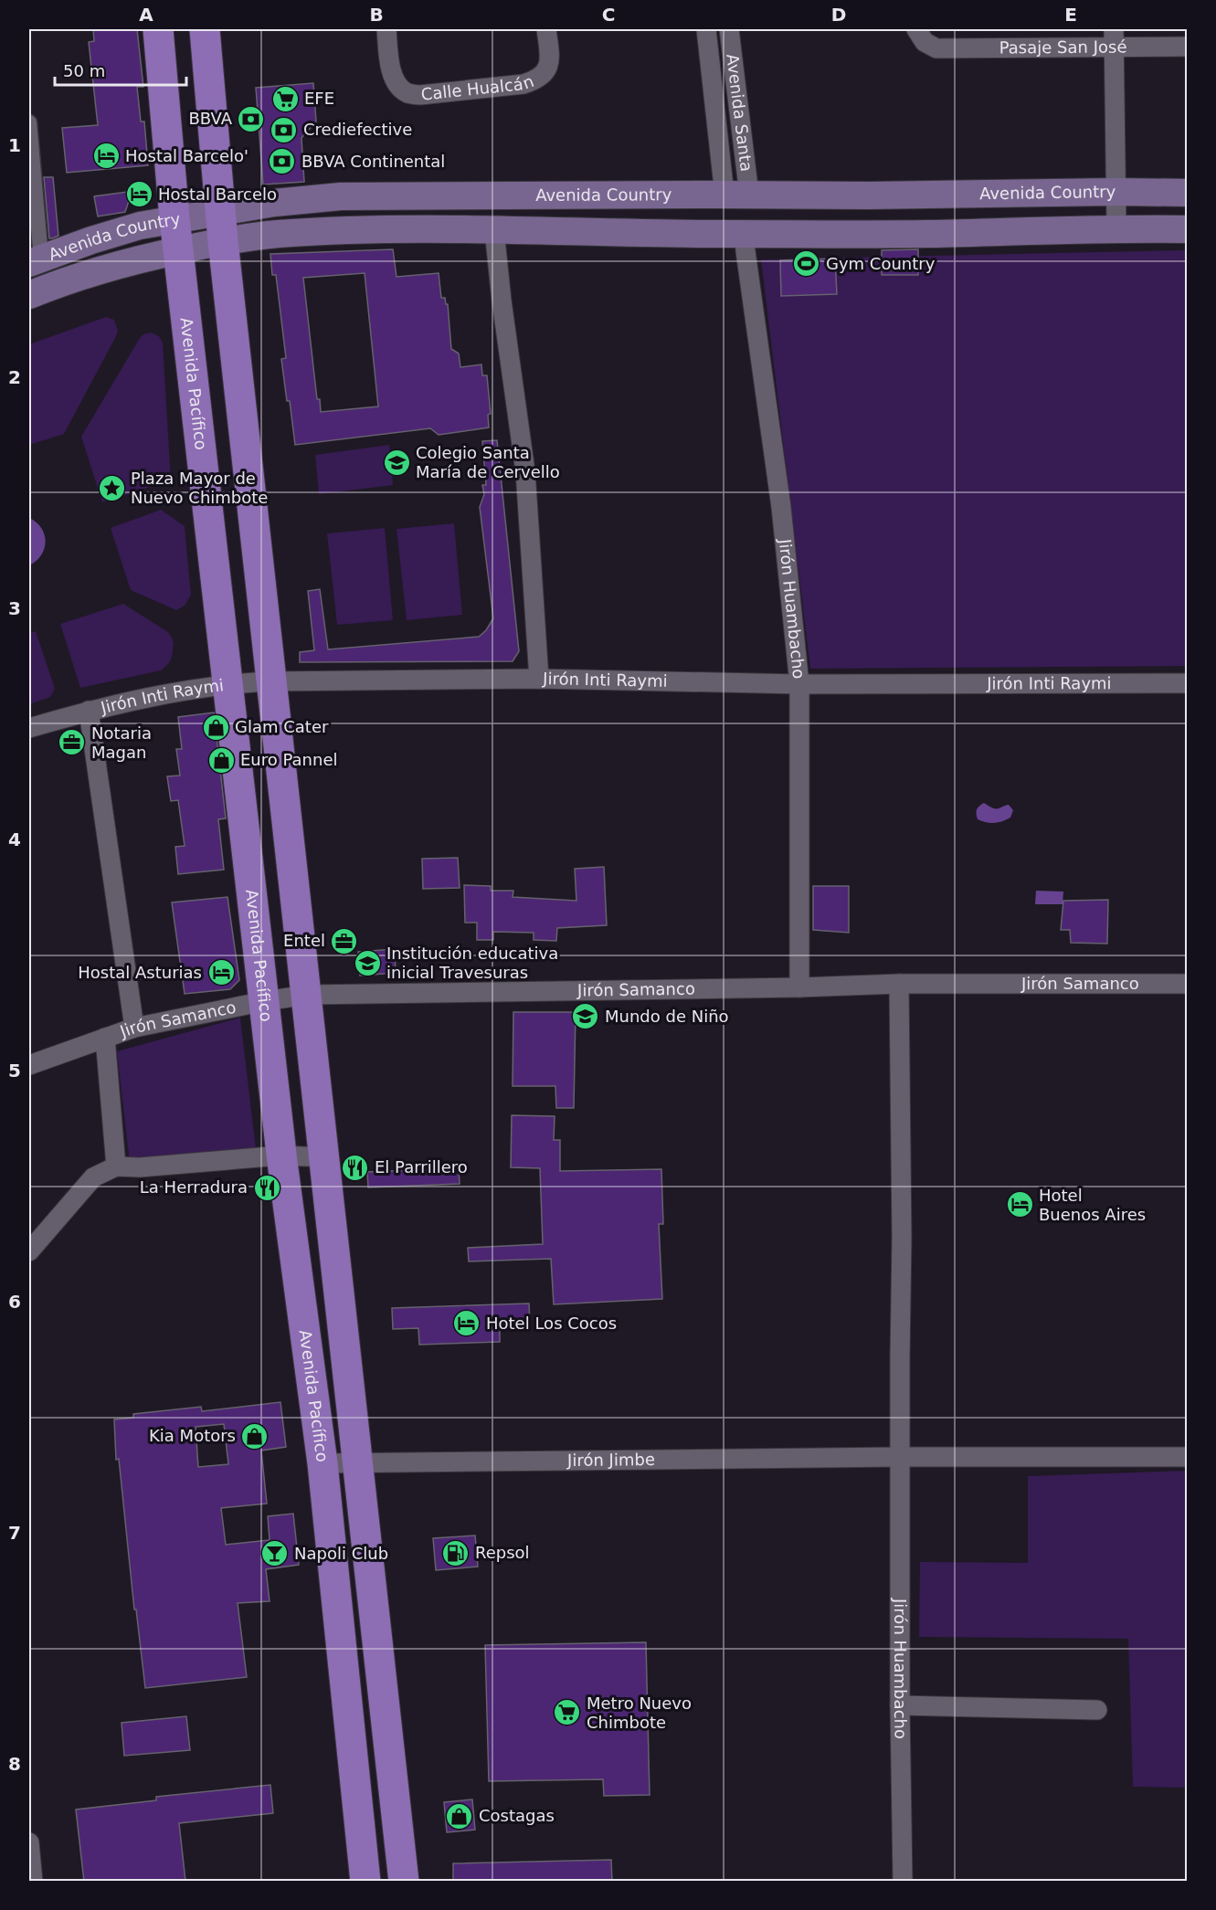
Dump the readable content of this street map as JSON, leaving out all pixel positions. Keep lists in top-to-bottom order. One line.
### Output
{"streets":{"main road":["Avenida Country","Avenida Pacífico"],"street":["Pasaje San José","Calle Hualcán","Avenida Santa","Jirón Huambacho","Jirón Inti Raymi","Jirón Samanco","Jirón Jimbe"]},"crossings":[["Avenida Santa","Avenida Country"],["Avenida Country","Avenida Pacífico"],["Avenida Country","Jirón Huambacho"],["Avenida Pacífico","Jirón Inti Raymi"],["Avenida Pacífico","Jirón Samanco"],["Avenida Pacífico","Jirón Jimbe"],["Jirón Huambacho","Jirón Inti Raymi"],["Jirón Huambacho","Jirón Samanco"],["Jirón Huambacho","Jirón Jimbe"]],"places":{"supermarket":["EFE","Metro Nuevo Chimbote"],"bank":["BBVA","Crediefective","BBVA Continental"],"hotel":["Hostal Barcelo'","Hostal Barcelo","Hostal Asturias","Hotel Buenos Aires","Hotel Los Cocos"],"sports":["Gym Country"],"school or university":["Colegio Santa María de Cervello","Institución educativa inicial Travesuras","Mundo de Niño"],"place":["Plaza Mayor de Nuevo Chimbote"],"shop":["Glam Cater","Euro Pannel","Kia Motors","Costagas"],"office":["Notaria Magan","Entel"],"restaurant":["El Parrillero","La Herradura"],"fuel station":["Repsol"],"bar":["Napoli Club"]},"scale_bar":"50 m","grid":{"columns":["A","B","C","D","E"],"rows":["1","2","3","4","5","6","7","8"]}}
